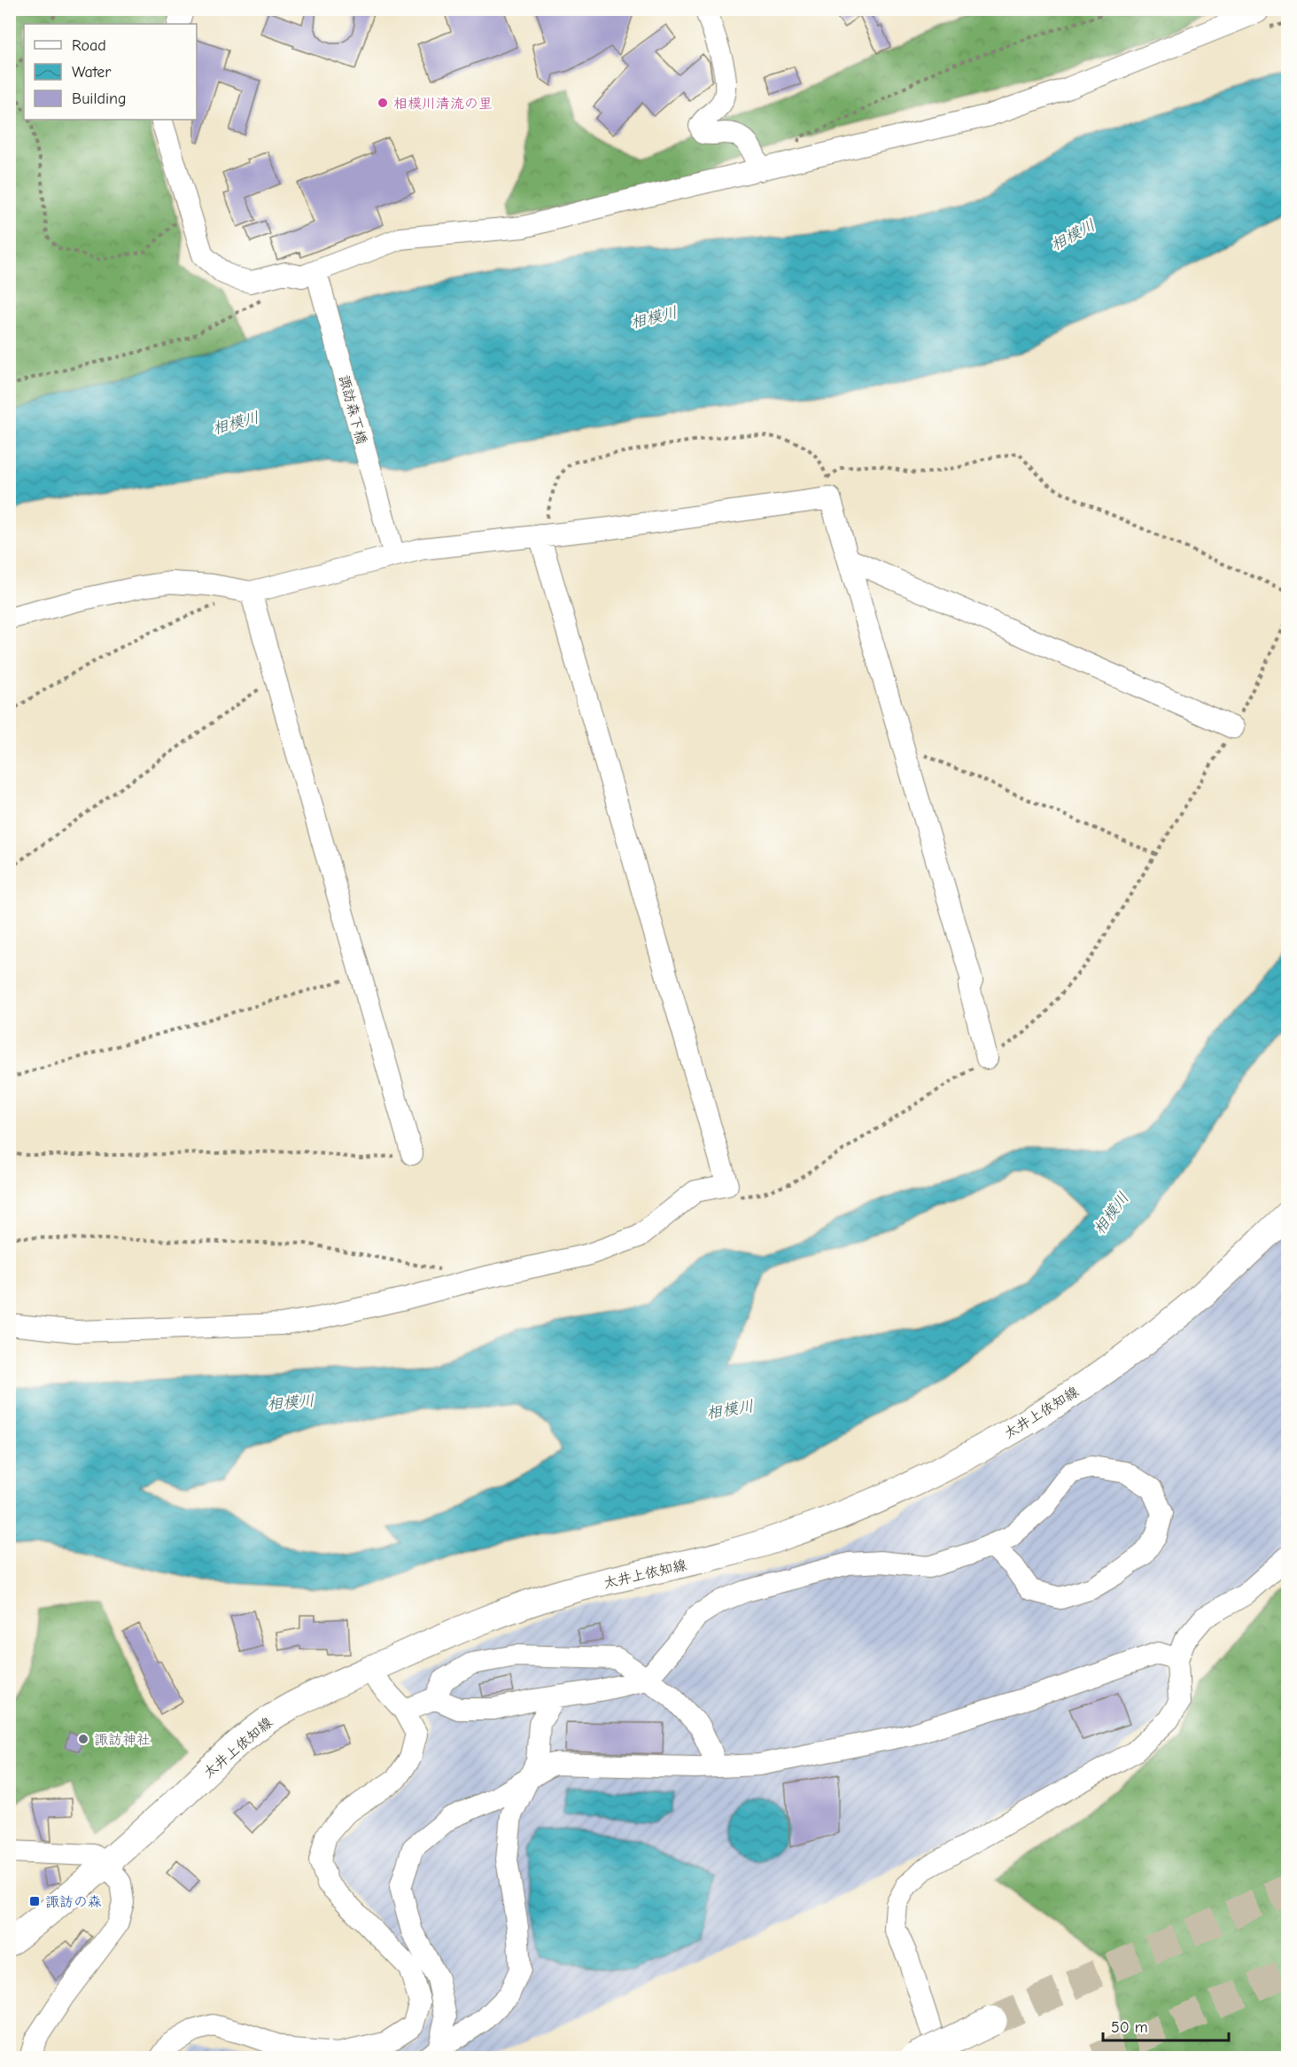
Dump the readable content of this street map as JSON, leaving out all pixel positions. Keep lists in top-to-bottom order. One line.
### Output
{"streets":{"main road":["太井上依知線"],"street":["諏訪森下橋"]},"water":["相模川"],"places":{"other":["相模川清流の里","諏訪神社"],"transit":["諏訪の森"]},"legend":["Road","Water","Building"],"scale_bar":"50 m"}
